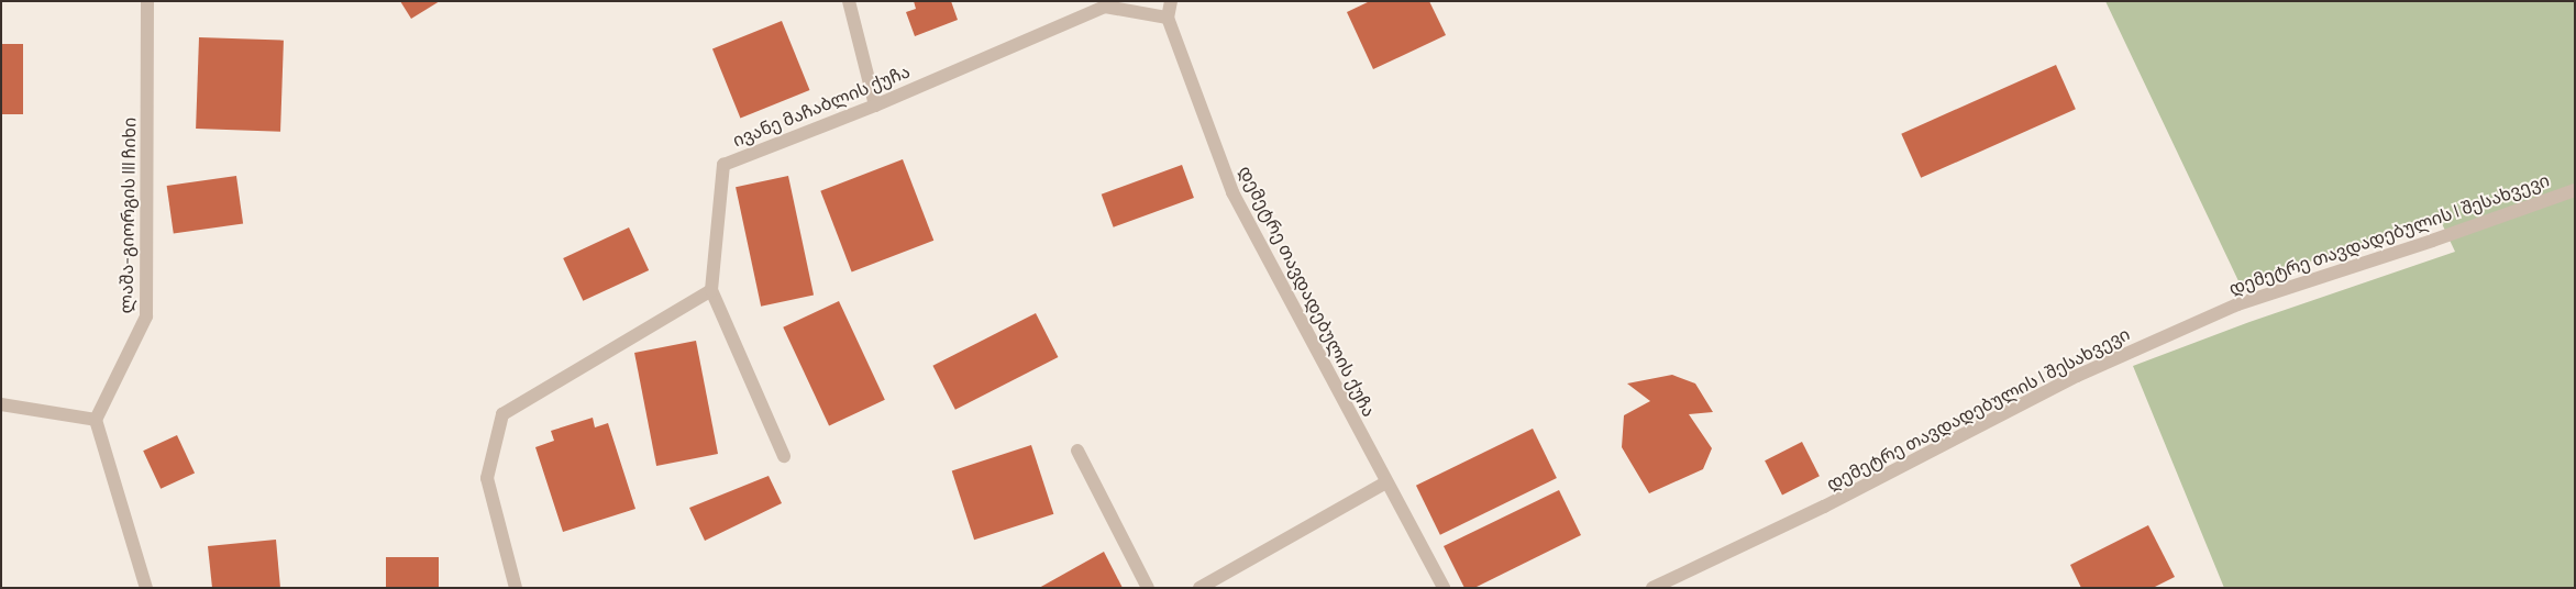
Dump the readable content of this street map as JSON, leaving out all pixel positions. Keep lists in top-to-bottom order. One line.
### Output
{"streets":{"street":["ივანე მაჩაბლის ქუჩა","ლაშა-გიორგის III ჩიხი","დემეტრე თავდადებულის I შესახვევი","დემეტრე თავდადებულის ქუჩა"]},"crossings":[["ივანე მაჩაბლის ქუჩა","დემეტრე თავდადებულის ქუჩა"]]}
